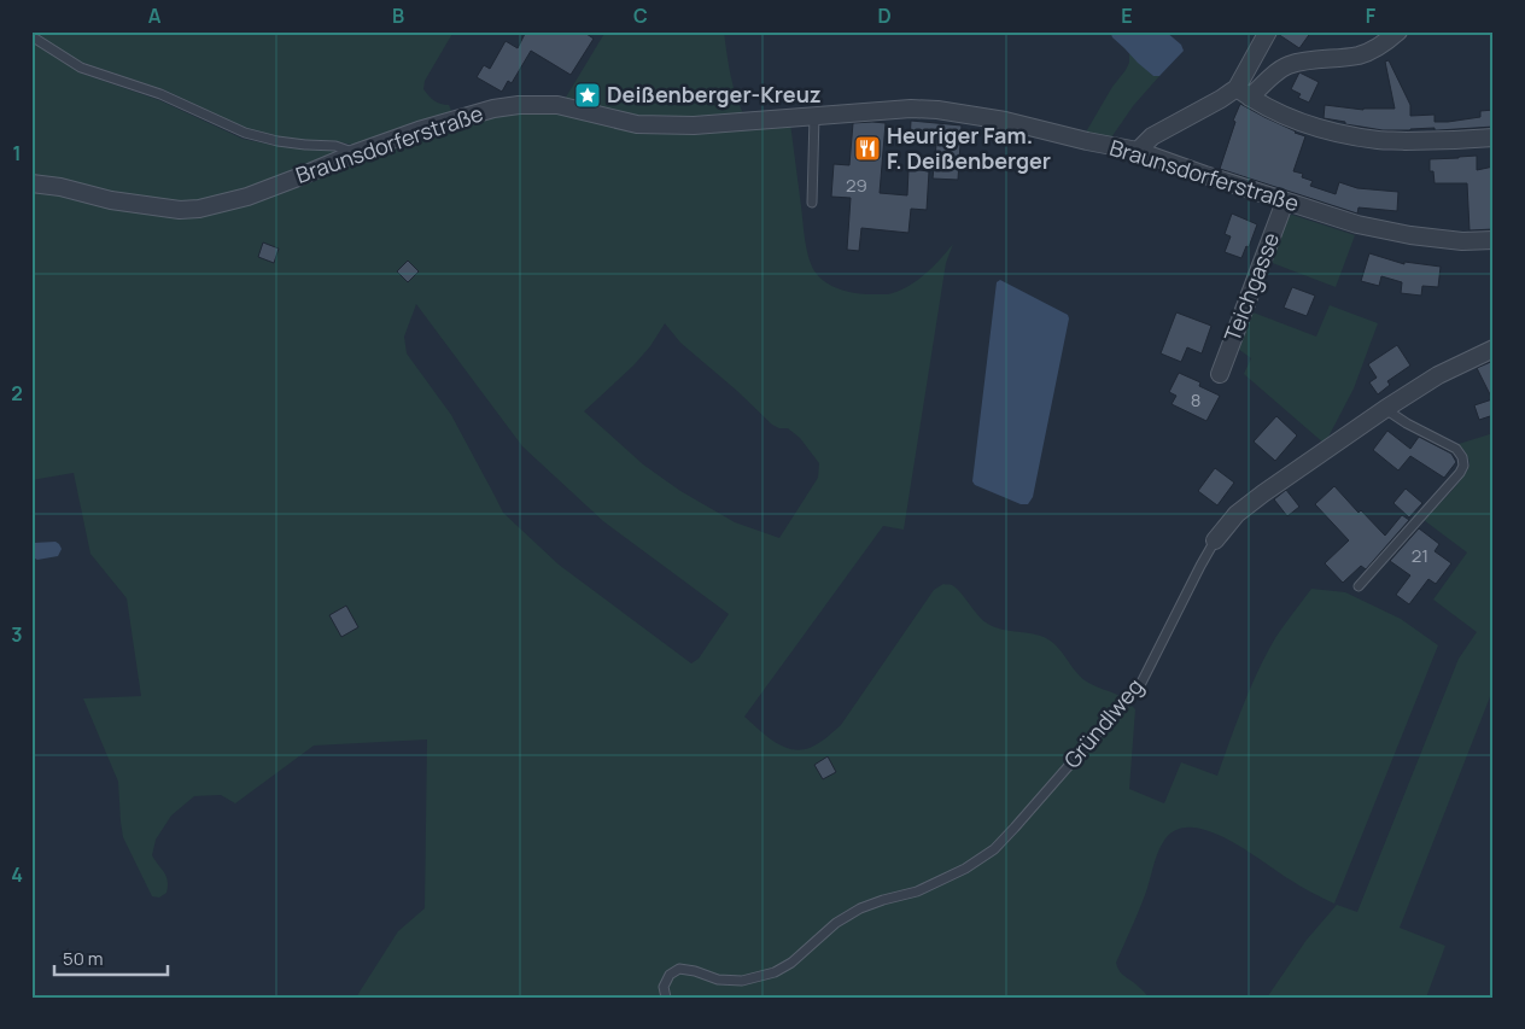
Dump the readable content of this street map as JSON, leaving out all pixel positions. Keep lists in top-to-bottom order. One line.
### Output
{"streets":{"street":["Braunsdorferstraße","Teichgasse","Gründlweg"]},"crossings":[["Braunsdorferstraße","Teichgasse"]],"places":{"place":["Deißenberger-Kreuz"],"restaurant":["Heuriger Fam. F. Deißenberger"]},"house_numbers":["29","8","21"],"scale_bar":"50 m","grid":{"columns":["A","B","C","D","E","F"],"rows":["1","2","3","4"]}}
